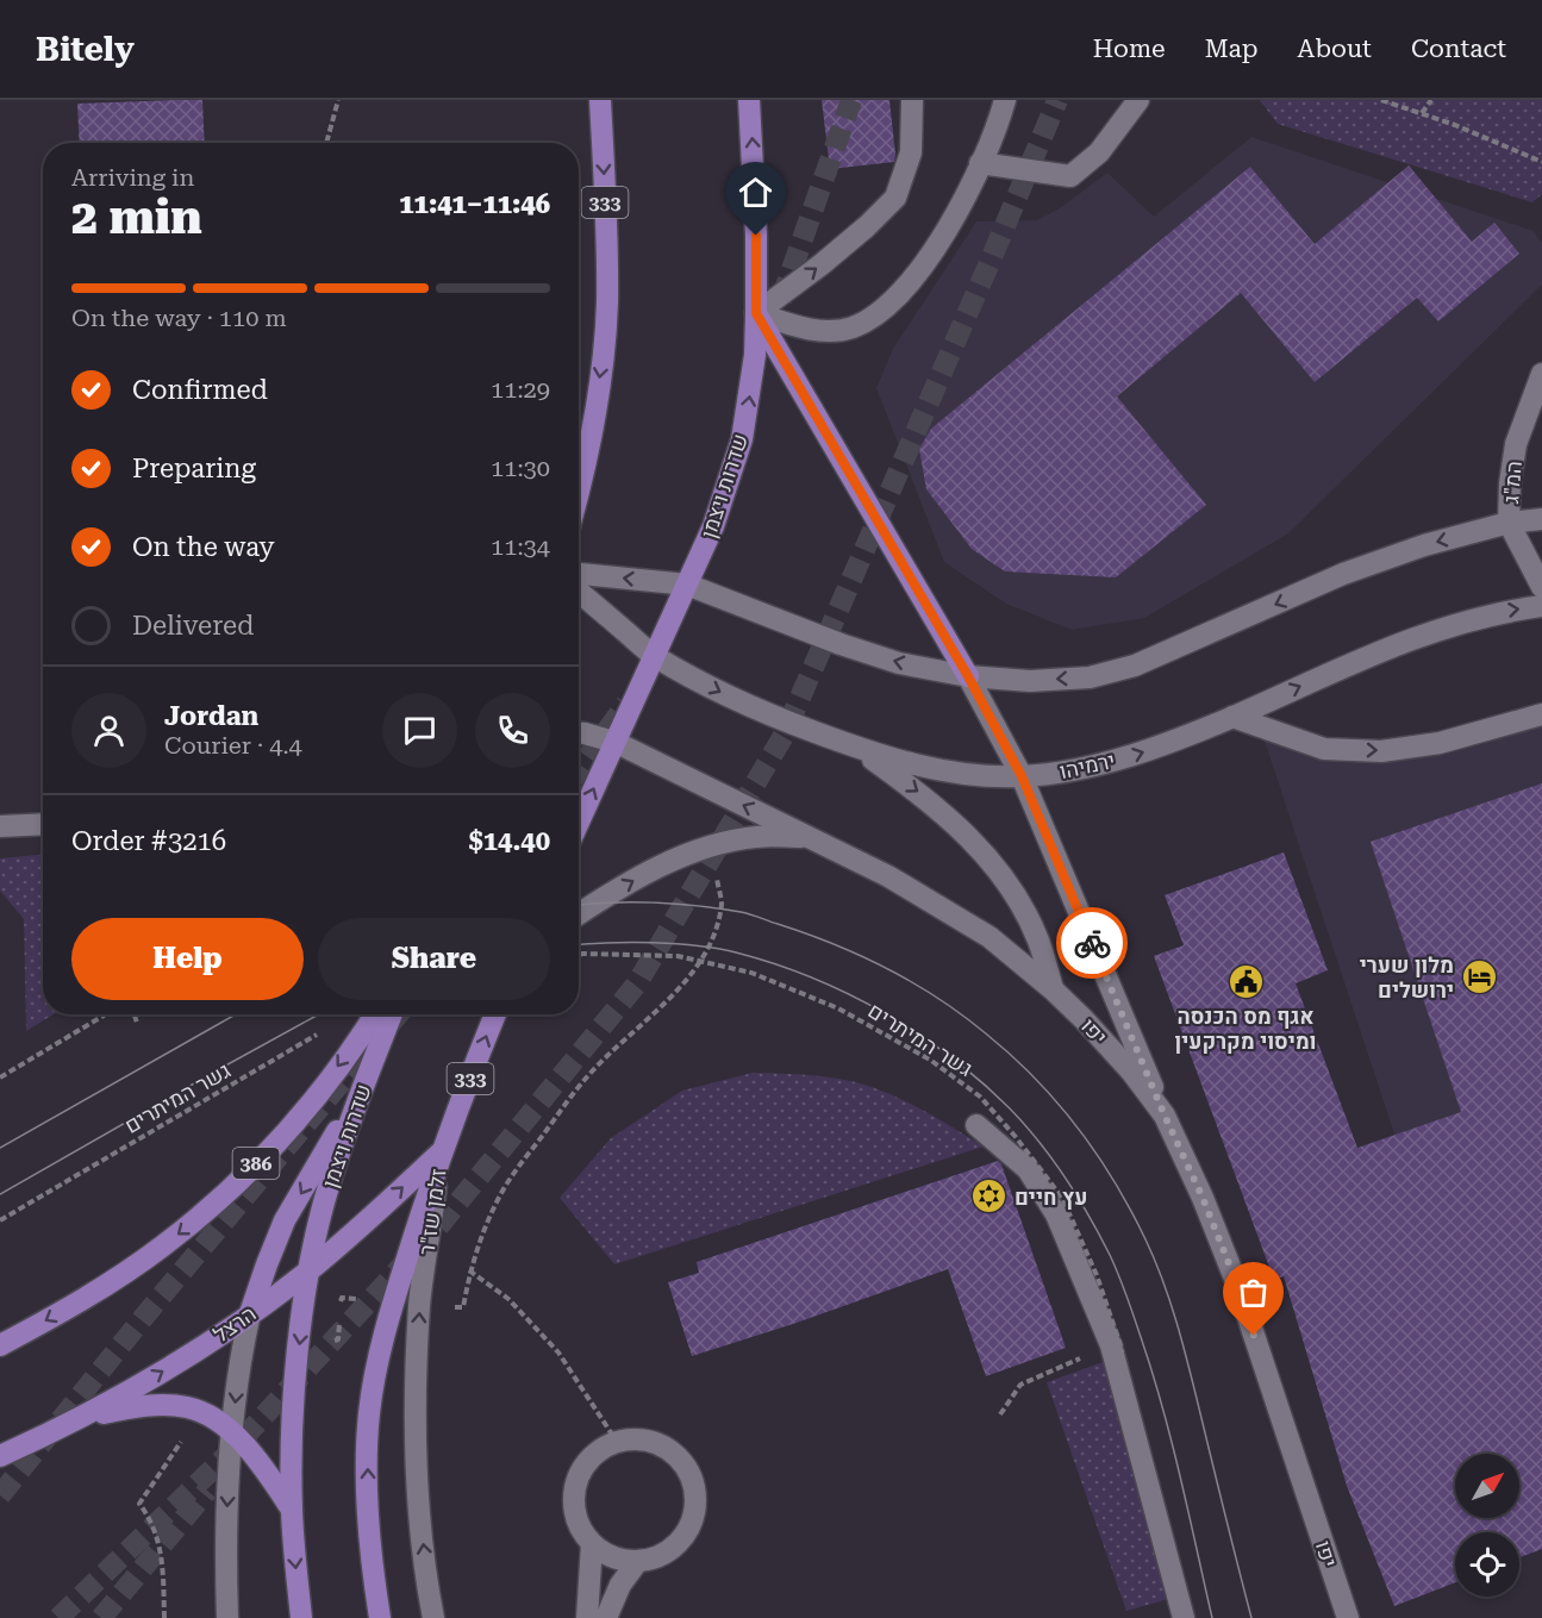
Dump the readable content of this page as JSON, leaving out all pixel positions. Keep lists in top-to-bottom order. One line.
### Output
{"streets":{"main road":["333","שדרות ויצמן","386","זלמן שז\"ר","הרצל"],"street":["המ\"ג","ירמיהו","יפו"],"path":["גשר המיתרים"]},"crossings":[["333","זלמן שז\"ר"],["333","הרצל"],["שדרות ויצמן","ירמיהו"],["שדרות ויצמן","יפו"],["שדרות ויצמן","הרצל"],["זלמן שז\"ר","הרצל"]],"places":{"hotel":["מלון שערי ירושלים"],"public building":["אגף מס הכנסה ומיסוי מקרקעין"],"synagogue":["עץ חיים"]},"north":"top right","page":{"header":"Bitely","nav":["Home","Map","About","Contact"],"heading":["2 min","Arriving in","11:41–11:46"],"panel":["Jordan","Courier · 4.4","Order #3216","$14.40"],"bar":"On the way · 110 m","list":[["Confirmed","11:29"],["Preparing","11:30"],["On the way","11:34"],"Delivered"],"buttons":["Help","Share"]}}
